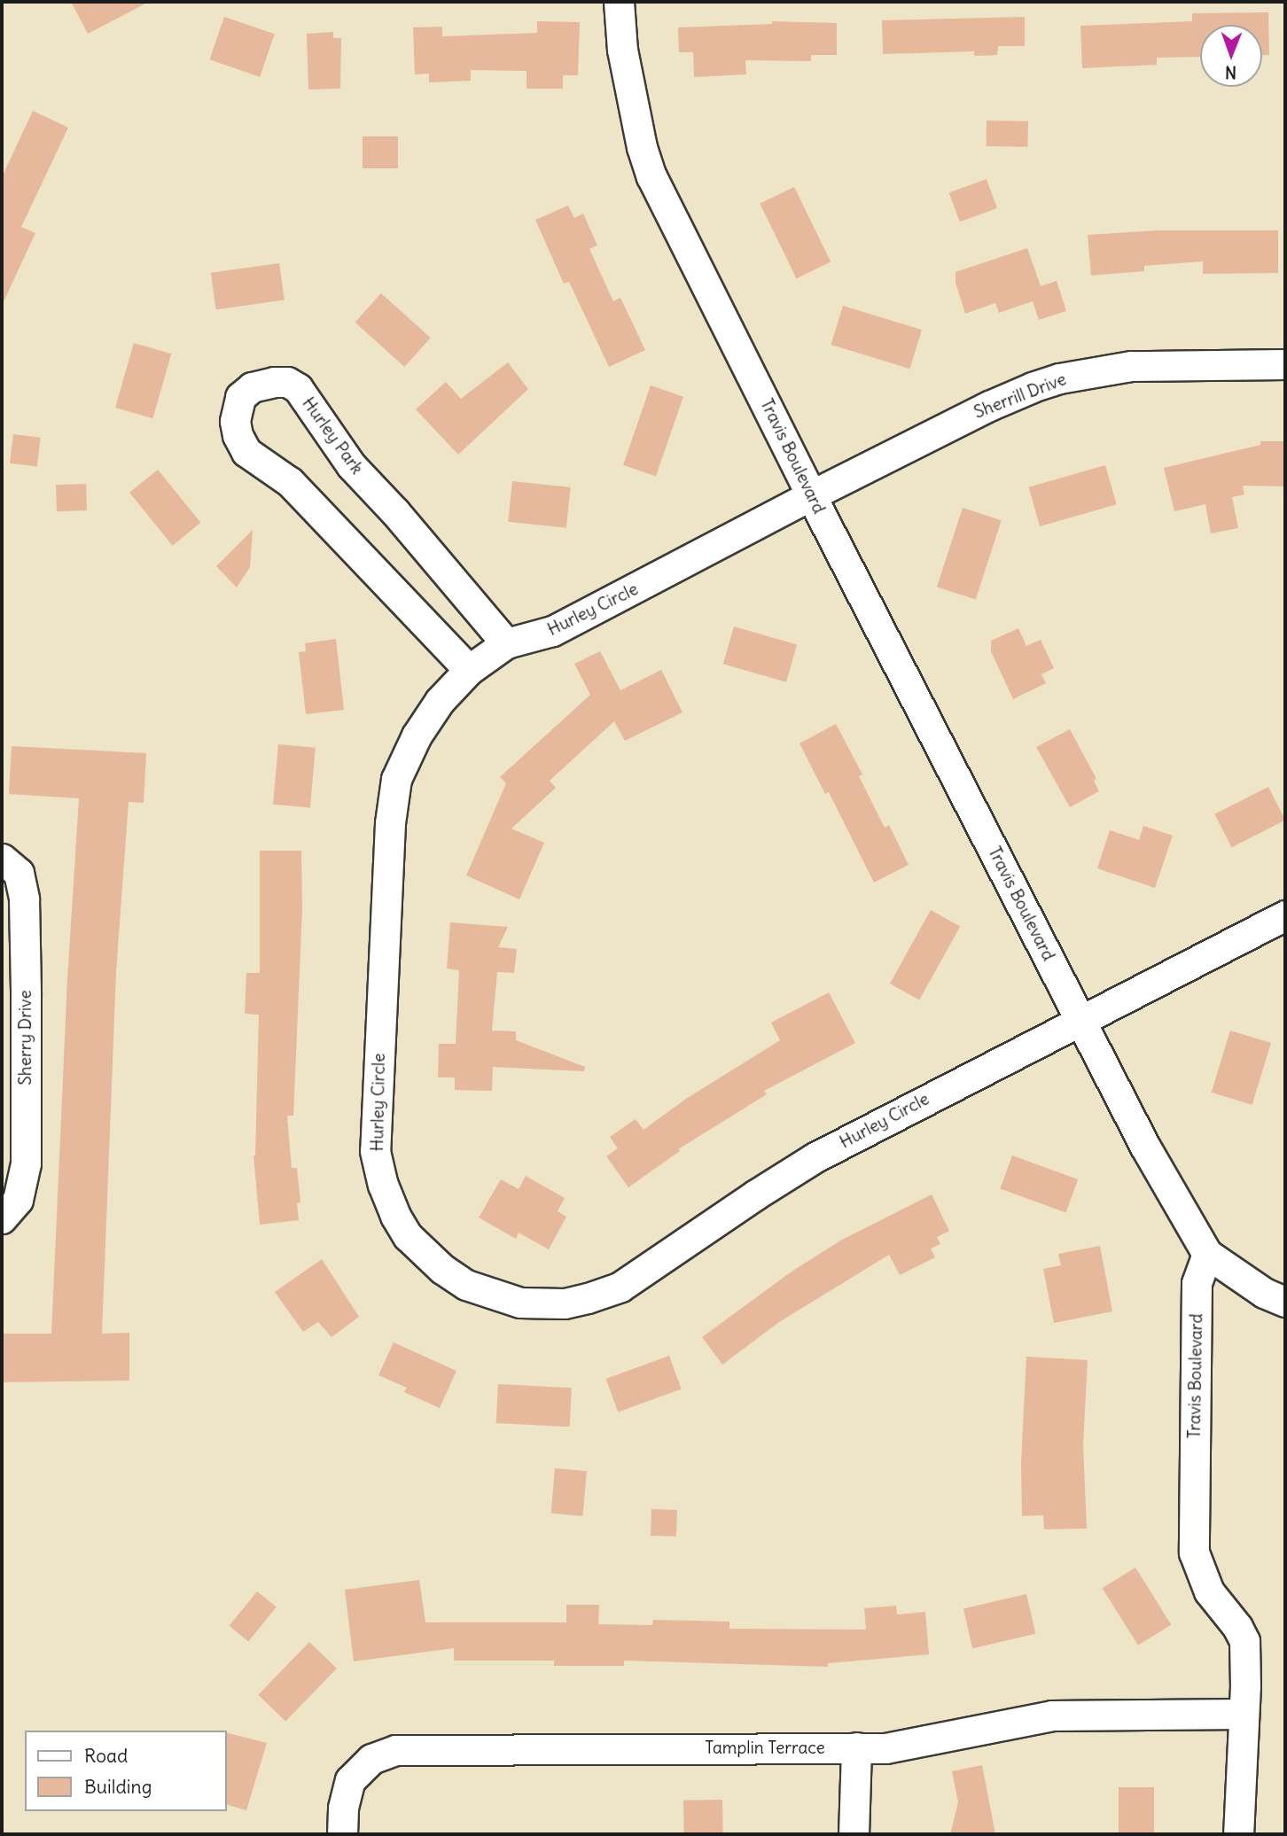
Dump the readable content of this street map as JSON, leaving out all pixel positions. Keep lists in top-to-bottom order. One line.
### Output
{"streets":{"street":["Sherrill Drive","Hurley Park","Travis Boulevard","Hurley Circle","Sherry Drive","Tamplin Terrace"]},"crossings":[["Sherrill Drive","Travis Boulevard"],["Sherrill Drive","Hurley Circle"],["Hurley Park","Hurley Circle"],["Travis Boulevard","Hurley Circle"],["Travis Boulevard","Tamplin Terrace"]],"legend":["Road","Building"],"north":"bottom"}
